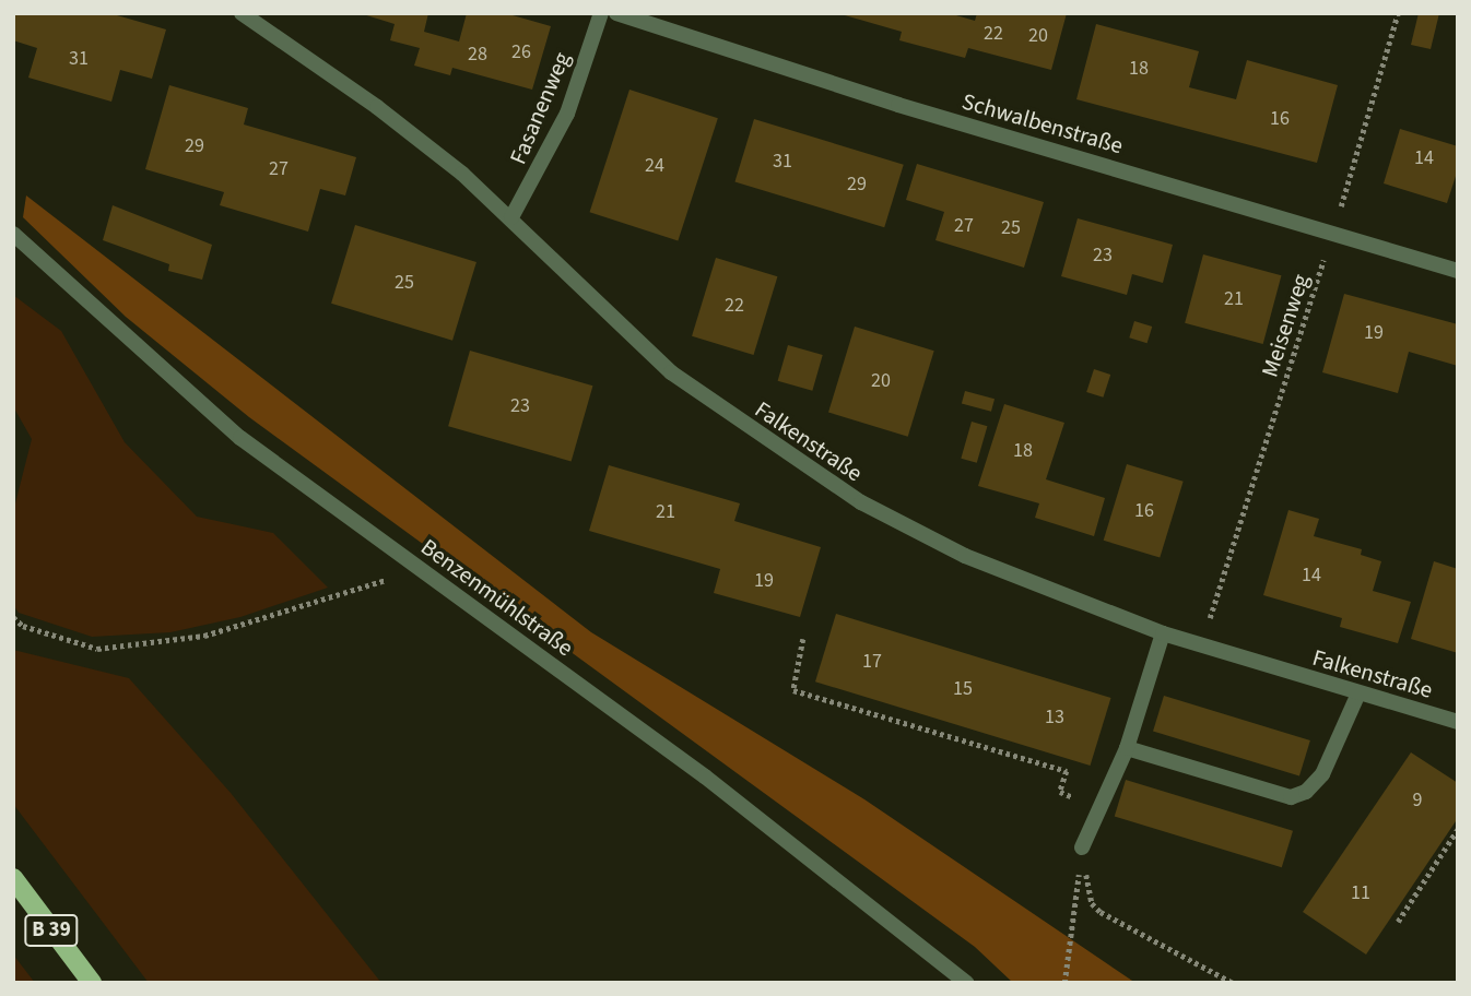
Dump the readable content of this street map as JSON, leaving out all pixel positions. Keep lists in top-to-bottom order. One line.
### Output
{"streets":{"main road":["B 39"],"street":["Fasanenweg","Schwalbenstraße","Falkenstraße","Benzenmühlstraße"],"path":["Meisenweg"]},"crossings":[["Fasanenweg","Falkenstraße"],["Schwalbenstraße","Meisenweg"],["Meisenweg","Falkenstraße"]],"house_numbers":["22","20","26","28","31","18","16","29","14","31","24","27","29","27","25","23","25","21","22","19","20","23","18","16","21","14","19","17","15","13","9","11"]}
